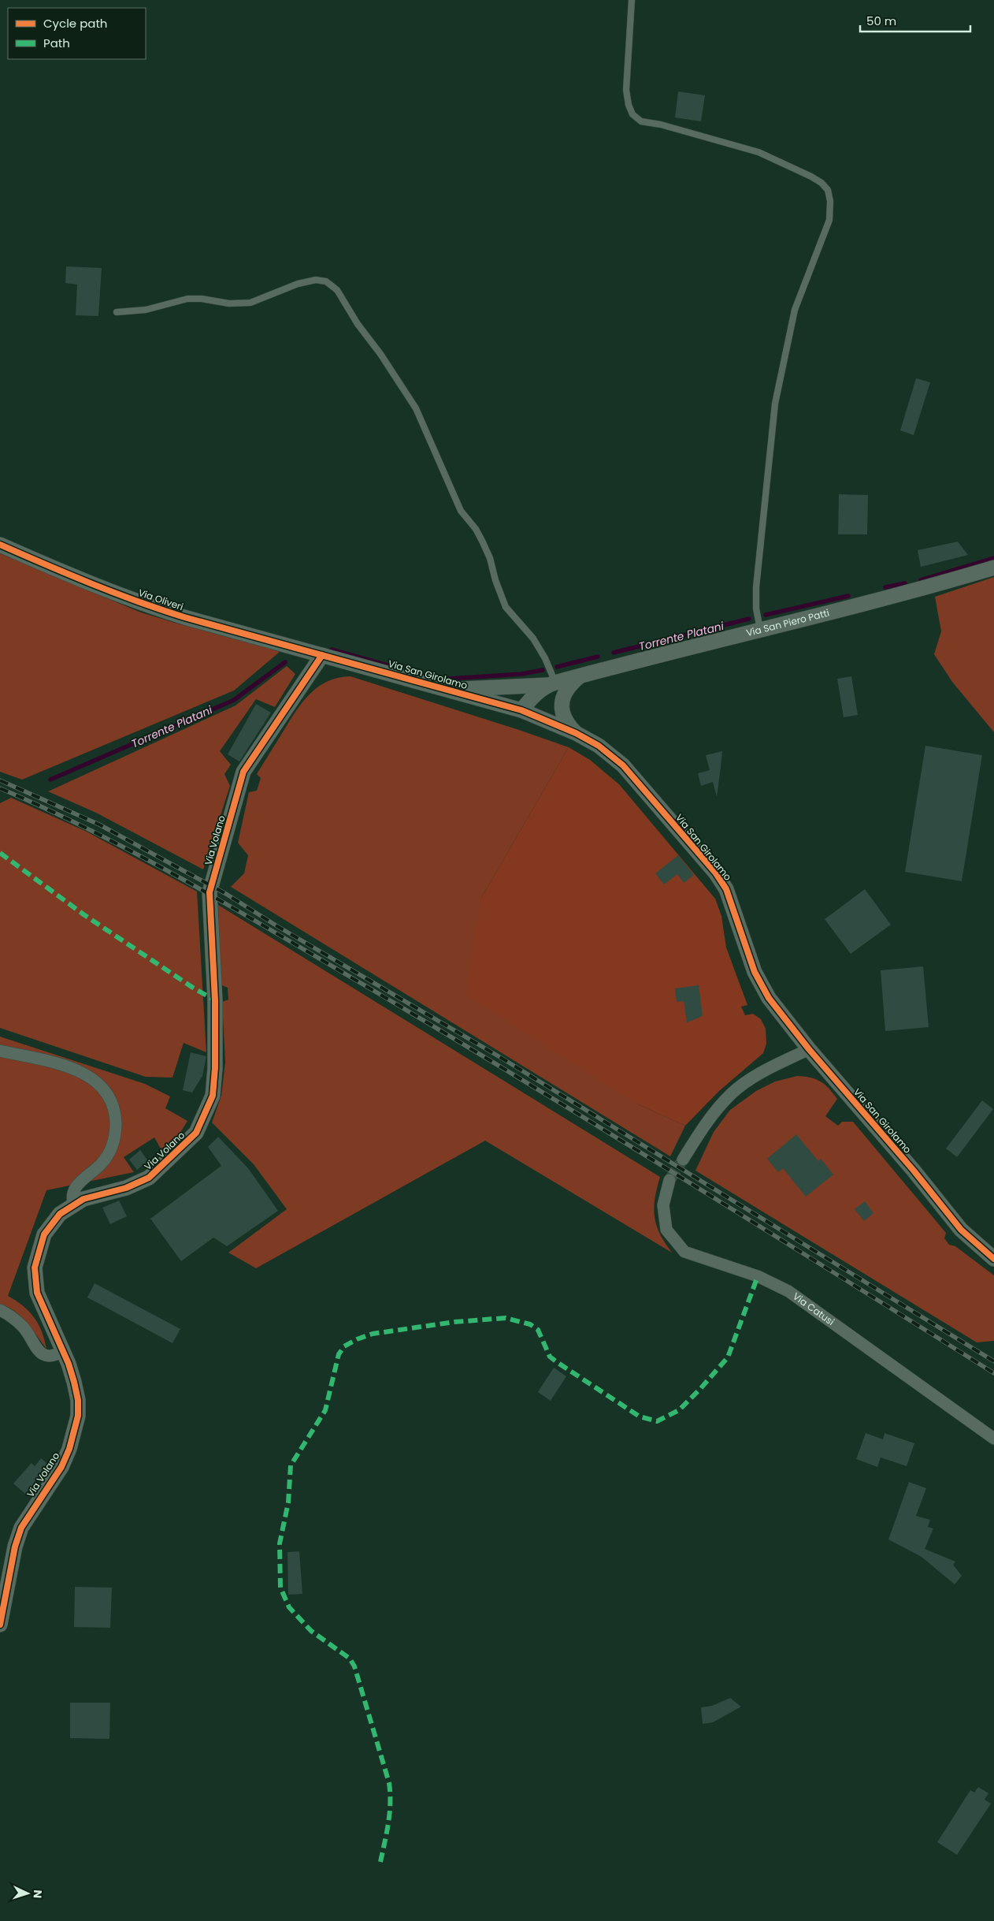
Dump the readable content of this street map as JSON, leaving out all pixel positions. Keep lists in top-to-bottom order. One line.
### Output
{"streets":{"street":["Via Oliveri","Via San Piero Patti","Via San Girolamo","Via Volano","Via Catusi"]},"crossings":[["Via Oliveri","Via San Girolamo"],["Via Oliveri","Via Volano"],["Via San Piero Patti","Via San Girolamo"],["Via San Girolamo","Via Volano"]],"water":["Torrente Platani"],"legend":["Cycle path","Path"],"scale_bar":"50 m","north":"right"}
